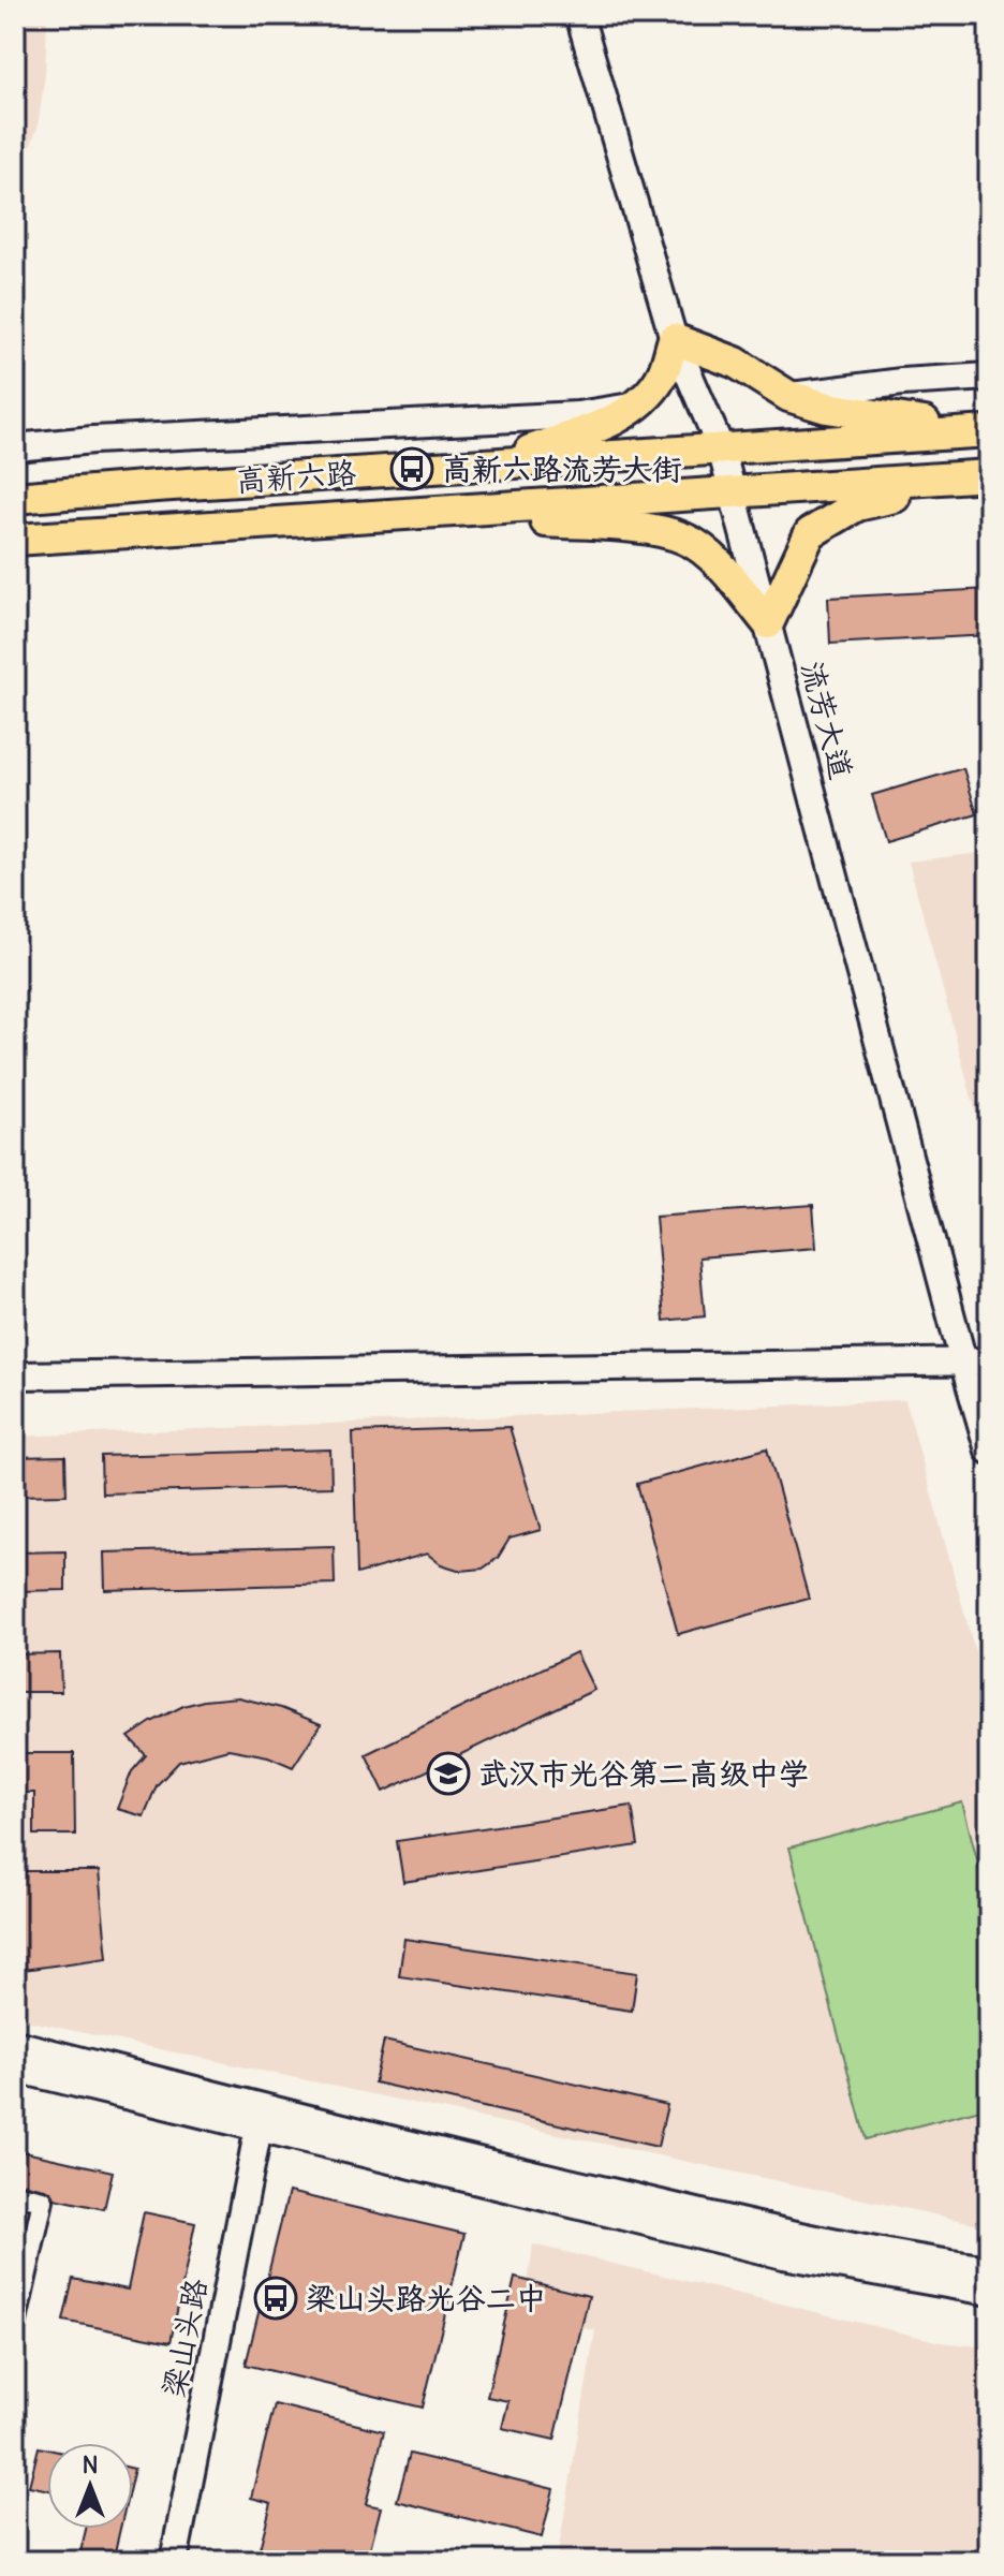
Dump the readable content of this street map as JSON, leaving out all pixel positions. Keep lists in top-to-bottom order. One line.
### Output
{"streets":{"main road":["高新六路","流芳大道","梁山头路"]},"crossings":[["高新六路","流芳大道"]],"places":{"bus stop":["高新六路流芳大街","梁山头路光谷二中"],"school or university":["武汉市光谷第二高级中学"]},"north":"top"}
